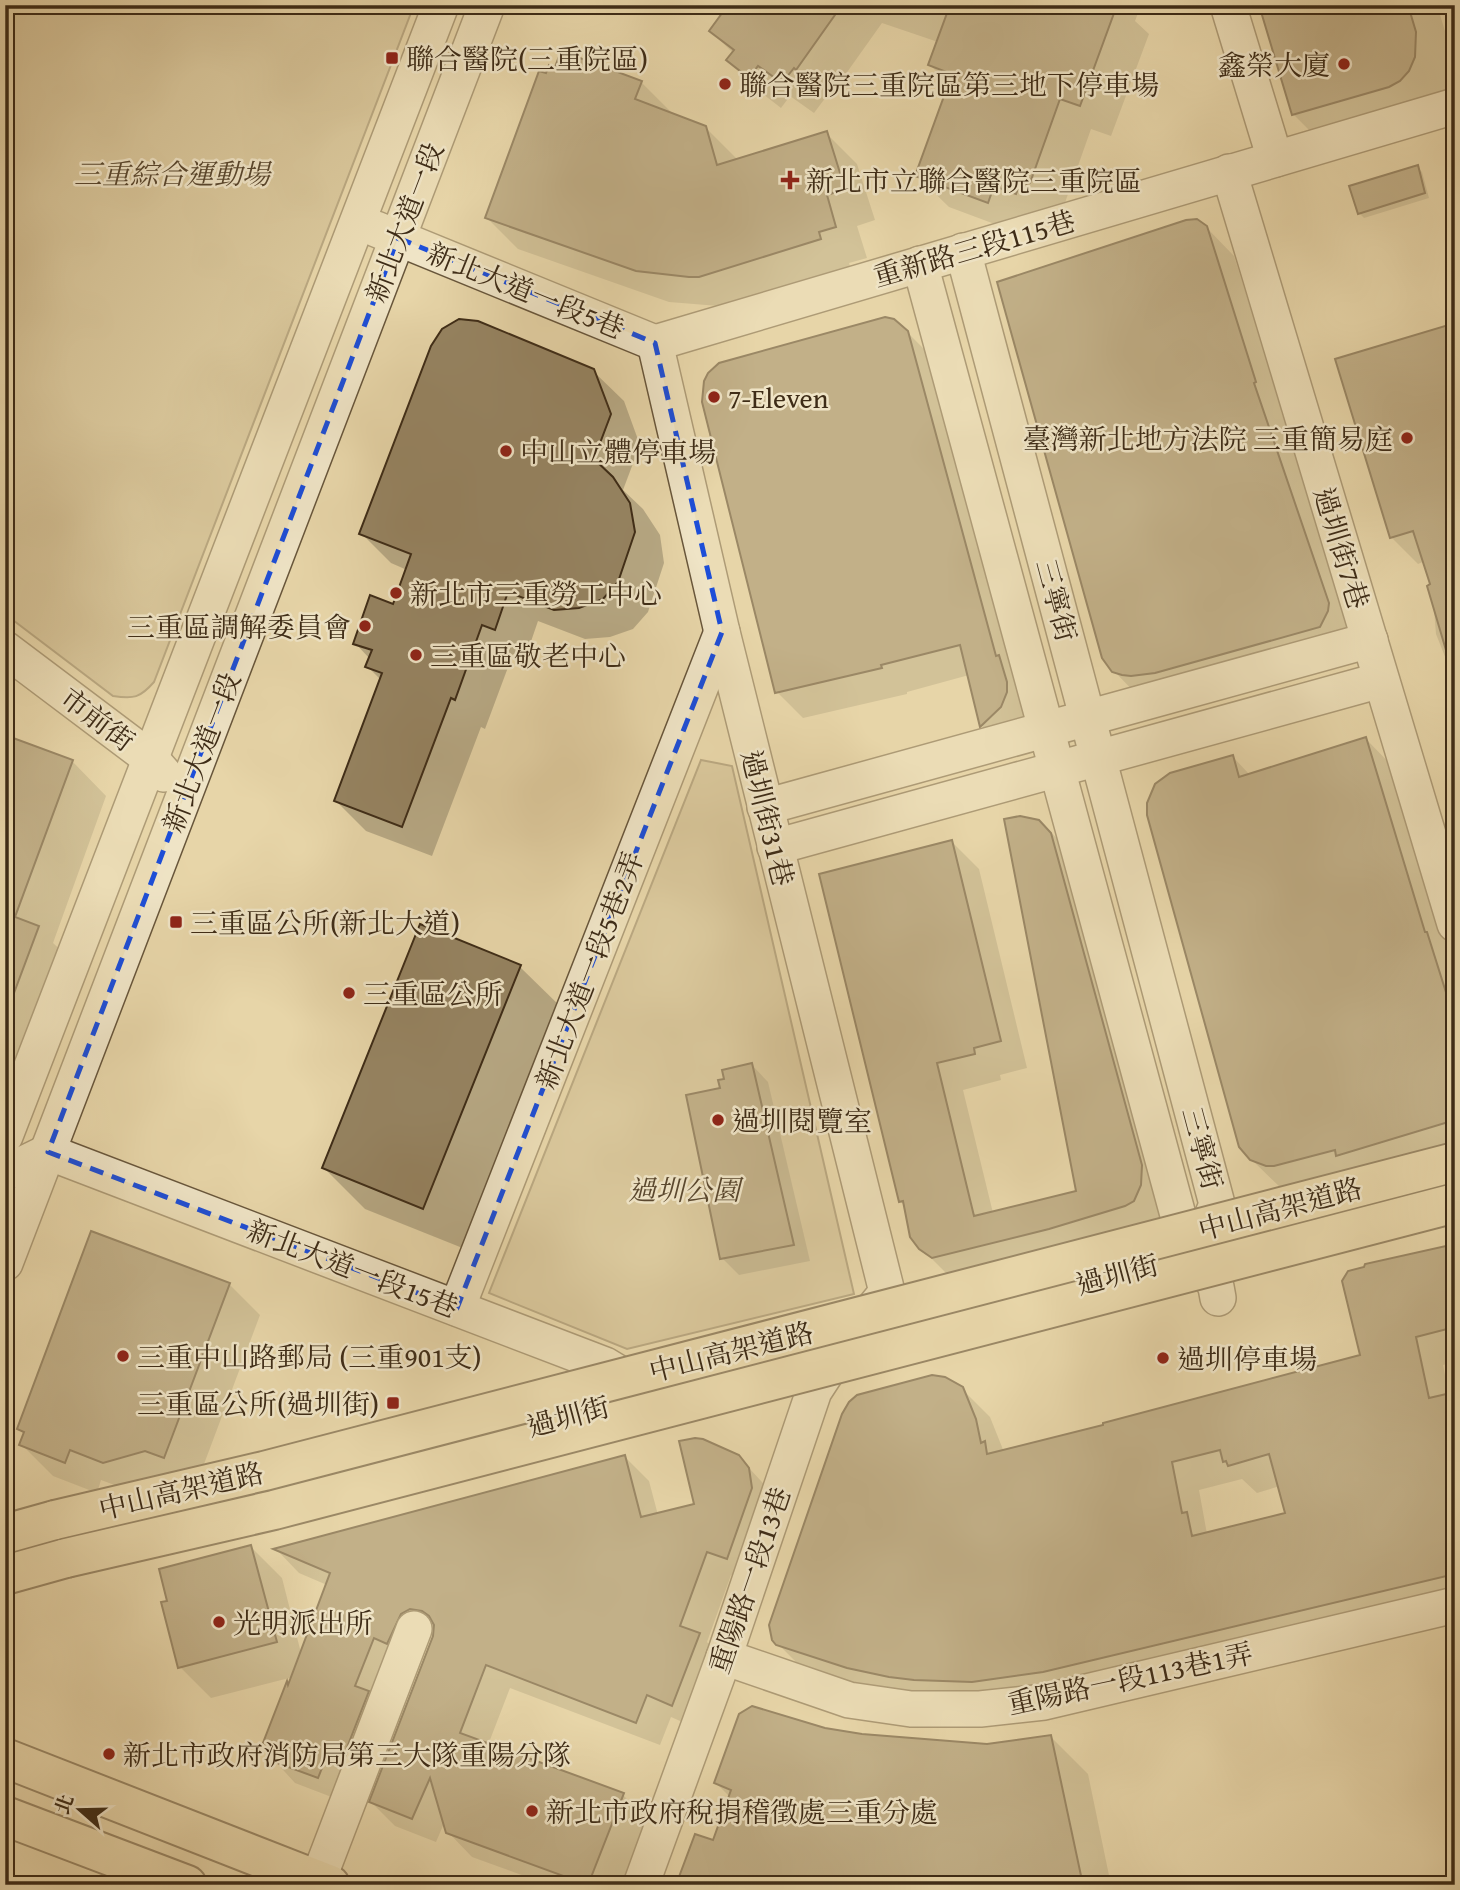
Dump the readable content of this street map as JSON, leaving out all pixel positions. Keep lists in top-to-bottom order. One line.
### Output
{"streets":{"main road":["中山高架道路","過圳街"],"street":["新北大道一段","重新路三段115巷","新北大道一段5巷","過圳街7巷","三寧街","市前街","過圳街31巷","新北大道一段5巷2弄","新北大道一段15巷","重陽路一段13巷","重陽路一段113巷1弄"]},"crossings":[["新北大道一段","新北大道一段5巷"],["新北大道一段","市前街"],["新北大道一段","新北大道一段15巷"],["重新路三段115巷","新北大道一段5巷"],["重新路三段115巷","過圳街7巷"],["重新路三段115巷","三寧街"],["重新路三段115巷","過圳街31巷"],["新北大道一段5巷","過圳街31巷"],["三寧街","過圳街"],["過圳街31巷","新北大道一段5巷2弄"],["過圳街31巷","重陽路一段13巷"],["新北大道一段5巷2弄","新北大道一段15巷"],["中山高架道路","過圳街"],["新北大道一段15巷","過圳街"],["過圳街","重陽路一段13巷"],["重陽路一段13巷","重陽路一段113巷1弄"]],"parks":["三重綜合運動場","過圳公園"],"places":{"transit":["聯合醫院(三重院區)","三重區公所(新北大道)","三重區公所(過圳街)"],"other":["鑫榮大廈","聯合醫院三重院區第三地下停車場","7-Eleven","臺灣新北地方法院 三重簡易庭","中山立體停車場","新北市三重勞工中心","三重區調解委員會","三重區敬老中心","三重區公所","過圳閱覽室","三重中山路郵局 (三重901支)","過圳停車場","光明派出所","新北市政府消防局第三大隊重陽分隊","新北市政府稅捐稽徵處三重分處"],"health":["新北市立聯合醫院三重院區"]},"north":"left"}
